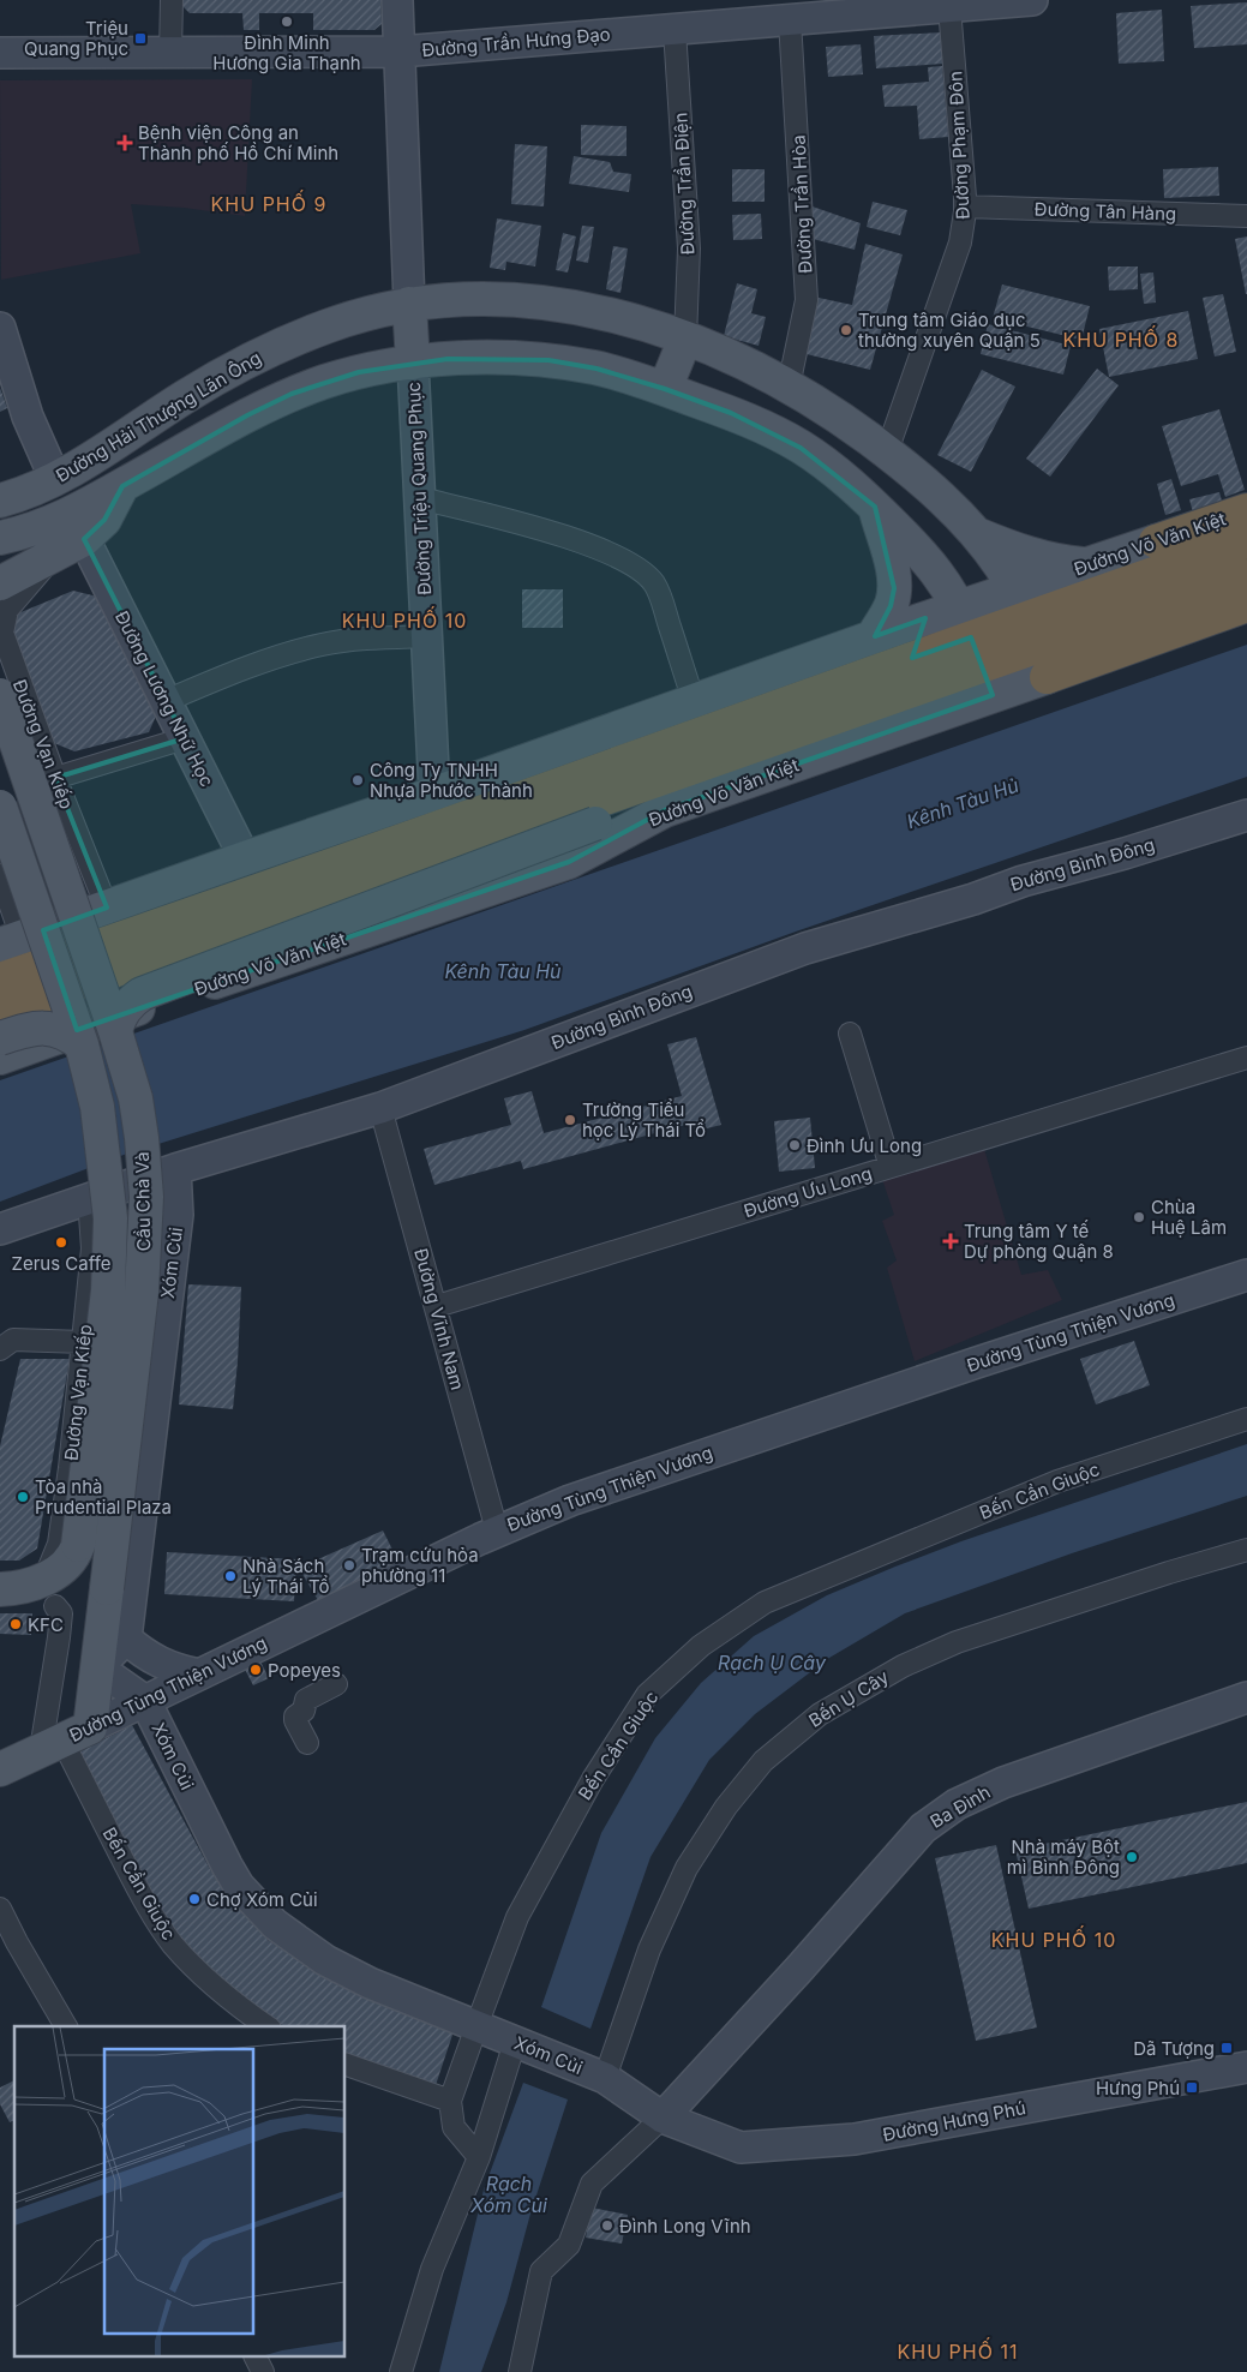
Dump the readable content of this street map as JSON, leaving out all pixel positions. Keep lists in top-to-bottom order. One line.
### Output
{"streets":{"highway":["Đường Võ Văn Kiệt"],"main road":["Đường Hải Thượng Lãn Ông","Cầu Chà Và","Đường Tùng Thiện Vương"],"street":["Đường Trần Hưng Đạo","Đường Phạm Đôn","Đường Trần Điện","Đường Trần Hòa","Đường Tân Hàng","Đường Triệu Quang Phục","Đường Lương Nhữ Học","Đường Vạn Kiếp","Đường Bình Đông","Đường Ưu Long","Xóm Củi","Đường Vĩnh Nam","Bến Cần Giuộc","Bến Ụ Cây","Ba Đình","Đường Hưng Phú"]},"crossings":[["Đường Trần Hưng Đạo","Đường Phạm Đôn"],["Đường Trần Hưng Đạo","Đường Trần Điện"],["Đường Trần Hưng Đạo","Đường Trần Hòa"],["Đường Phạm Đôn","Đường Tân Hàng"],["Đường Phạm Đôn","Đường Hải Thượng Lãn Ông"],["Đường Trần Điện","Đường Hải Thượng Lãn Ông"],["Đường Trần Hòa","Đường Hải Thượng Lãn Ông"],["Đường Hải Thượng Lãn Ông","Đường Võ Văn Kiệt"],["Đường Triệu Quang Phục","Đường Võ Văn Kiệt"],["Đường Võ Văn Kiệt","Đường Lương Nhữ Học"],["Đường Võ Văn Kiệt","Đường Vạn Kiếp"],["Đường Vạn Kiếp","Đường Bình Đông"],["Đường Vạn Kiếp","Cầu Chà Và"],["Đường Bình Đông","Xóm Củi"],["Đường Bình Đông","Đường Vĩnh Nam"],["Đường Ưu Long","Đường Vĩnh Nam"],["Cầu Chà Và","Xóm Củi"],["Cầu Chà Và","Đường Tùng Thiện Vương"],["Cầu Chà Và","Bến Cần Giuộc"],["Xóm Củi","Đường Tùng Thiện Vương"],["Xóm Củi","Bến Cần Giuộc"],["Xóm Củi","Bến Ụ Cây"],["Xóm Củi","Ba Đình"],["Xóm Củi","Đường Hưng Phú"],["Đường Vĩnh Nam","Đường Tùng Thiện Vương"],["Đường Tùng Thiện Vương","Bến Cần Giuộc"],["Ba Đình","Đường Hưng Phú"]],"districts":["KHU PHỐ 9","KHU PHỐ 8","KHU PHỐ 10","KHU PHỐ 10","KHU PHỐ 11"],"water":["Kênh Tàu Hủ","Rạch Ụ Cây","Rạch Xóm Củi"],"places":{"other":["Đình Minh Hương Gia Thạnh","Trung tâm Giáo dục thường xuyên Quận 5","Công Ty TNHH Nhựa Phước Thành","Trường Tiểu học Lý Thái Tổ","Đình Ưu Long","Chùa Huệ Lâm","Zerus Caffe","Tòa nhà Prudential Plaza","Trạm cứu hỏa phường 11","Nhà Sách Lý Thái Tổ","KFC","Popeyes","Nhà máy Bột mì Bình Đông","Chợ Xóm Củi","Đình Long Vĩnh"],"transit":["Triệu Quang Phục","Dã Tượng","Hưng Phú"],"health":["Bệnh viện Công an Thành phố Hồ Chí Minh","Trung tâm Y tế Dự phòng Quận 8"]}}
